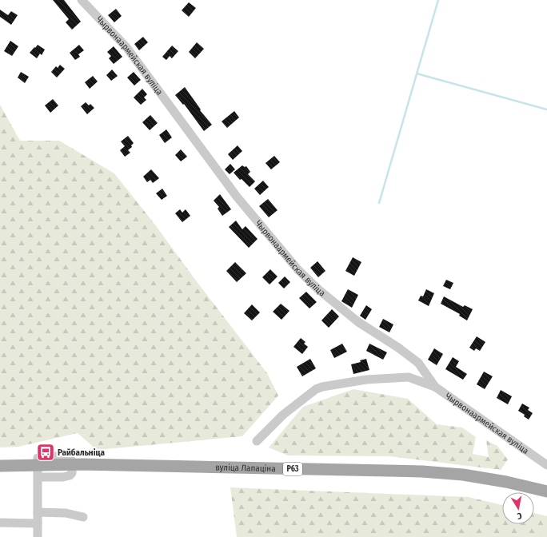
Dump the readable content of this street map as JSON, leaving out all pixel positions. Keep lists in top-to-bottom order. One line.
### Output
{"streets":{"main road":["вуліца Лапаціна","Р63"],"street":["Чырвонаармейская вуліца"]},"places":{"bus stop":["Райбальніца"]},"north":"bottom"}
